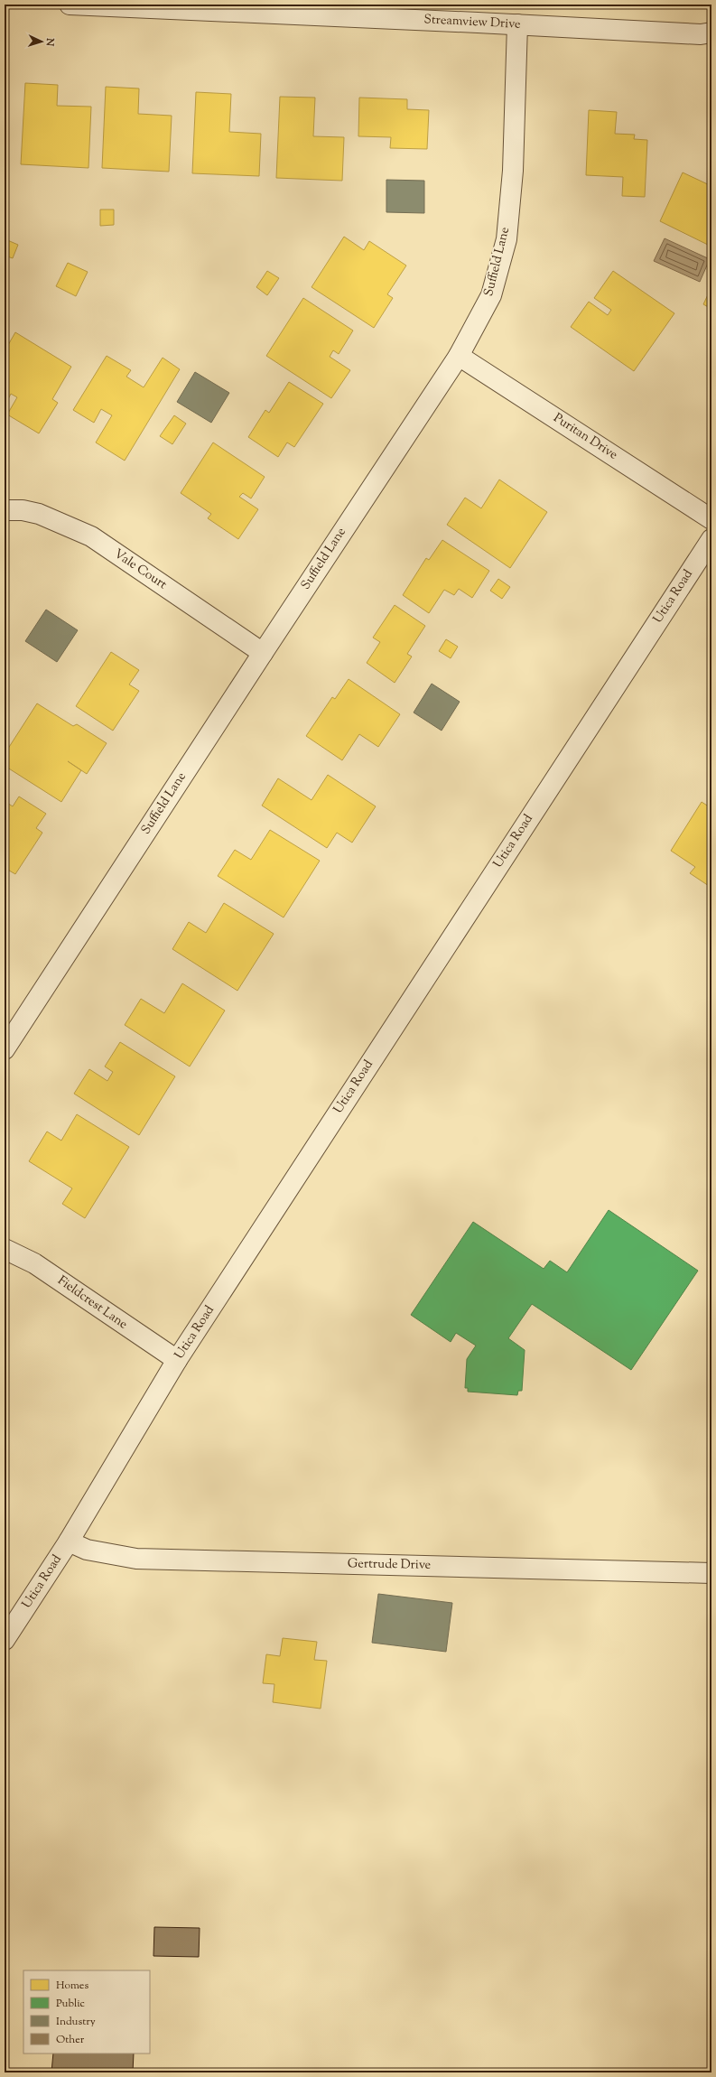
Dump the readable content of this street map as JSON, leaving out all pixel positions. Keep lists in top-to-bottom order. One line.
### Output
{"streets":{"street":["Streamview Drive","Suffield Lane","Puritan Drive","Vale Court","Utica Road","Fieldcrest Lane","Gertrude Drive"]},"crossings":[["Streamview Drive","Suffield Lane"],["Suffield Lane","Puritan Drive"],["Suffield Lane","Vale Court"],["Utica Road","Fieldcrest Lane"],["Utica Road","Gertrude Drive"]],"legend":["Homes","Public","Industry","Other"],"north":"right"}
